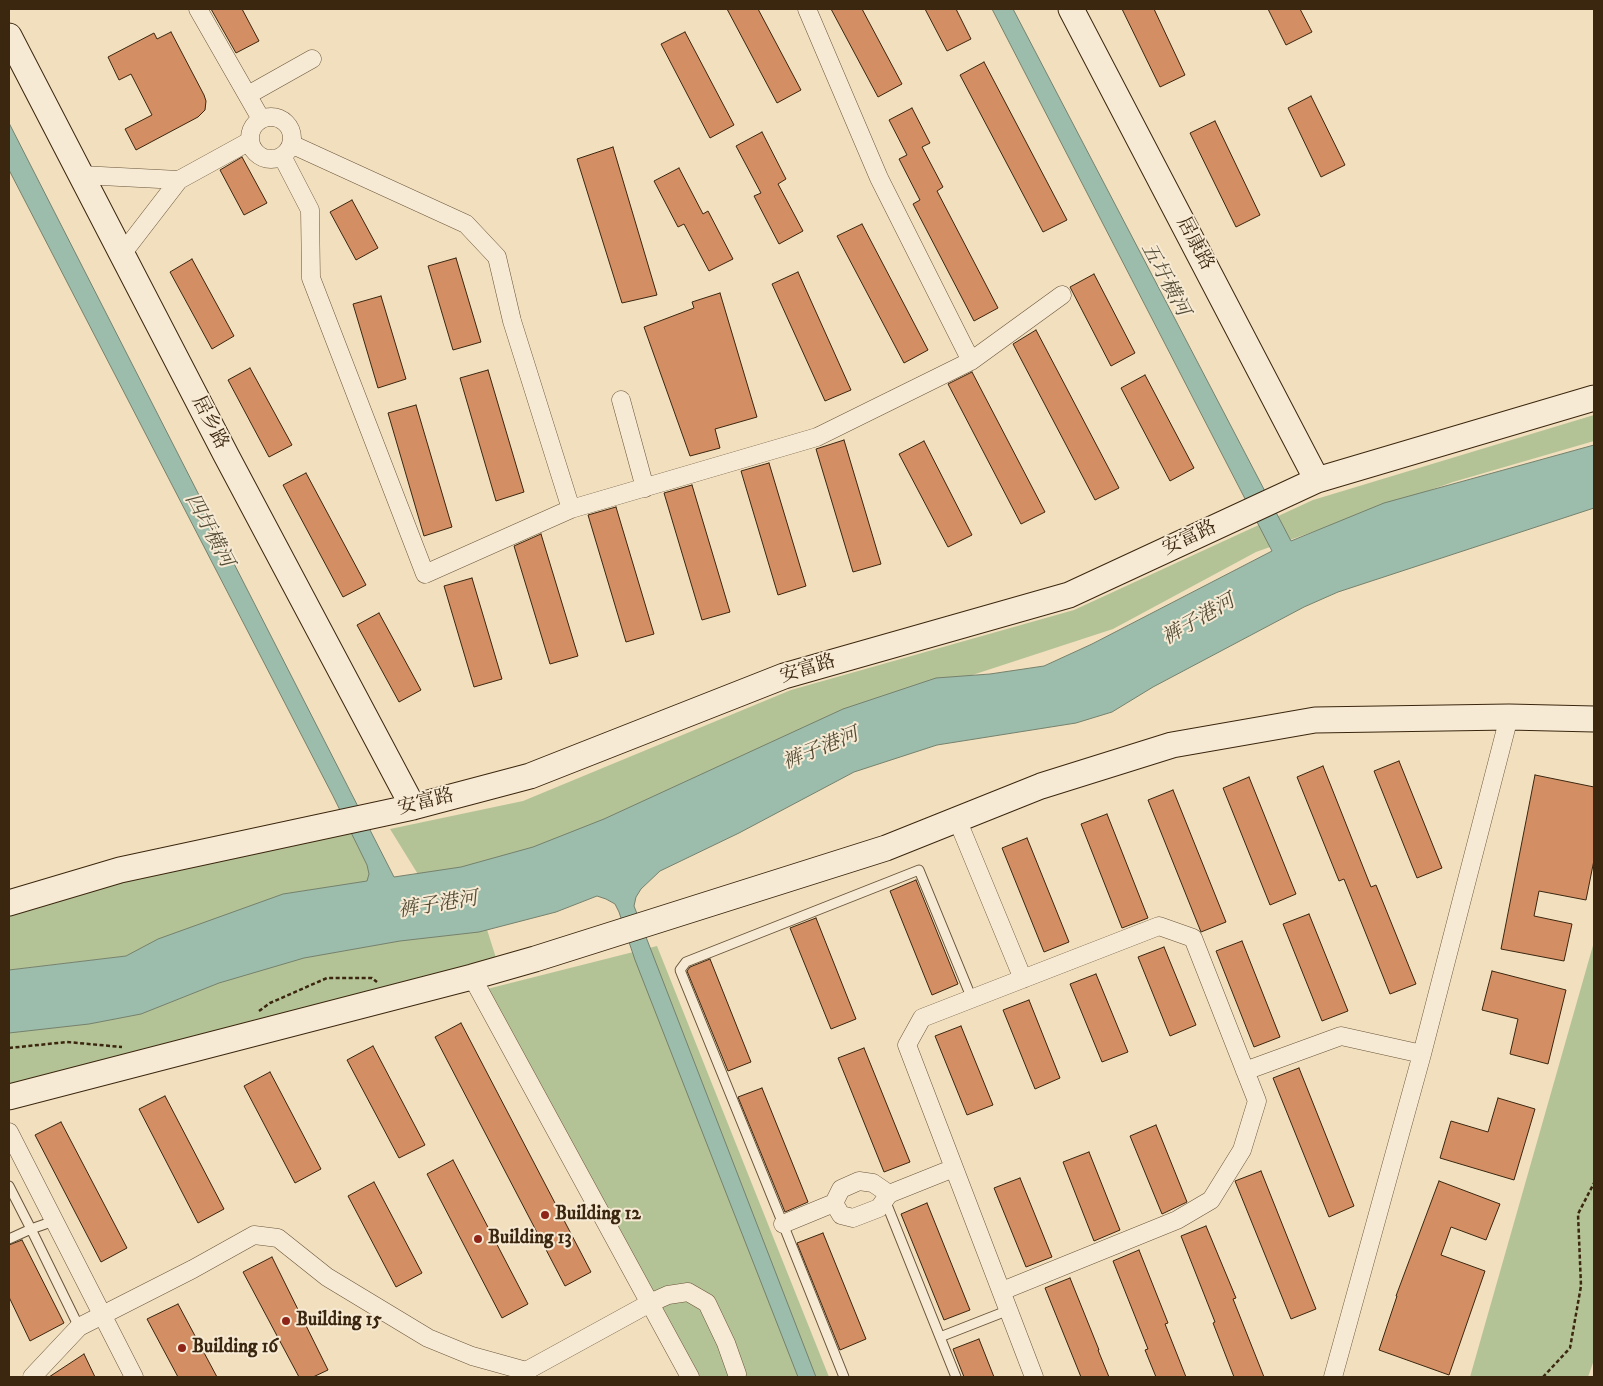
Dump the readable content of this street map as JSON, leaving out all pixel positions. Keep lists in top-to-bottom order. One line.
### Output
{"streets":{"street":["居康路","居乡路","安富路"]},"crossings":[["居康路","安富路"],["居乡路","安富路"]],"water":["五圩横河","四圩横河","裤子港河"],"places":["Building 12","Building 13","Building 15","Building 16"]}
